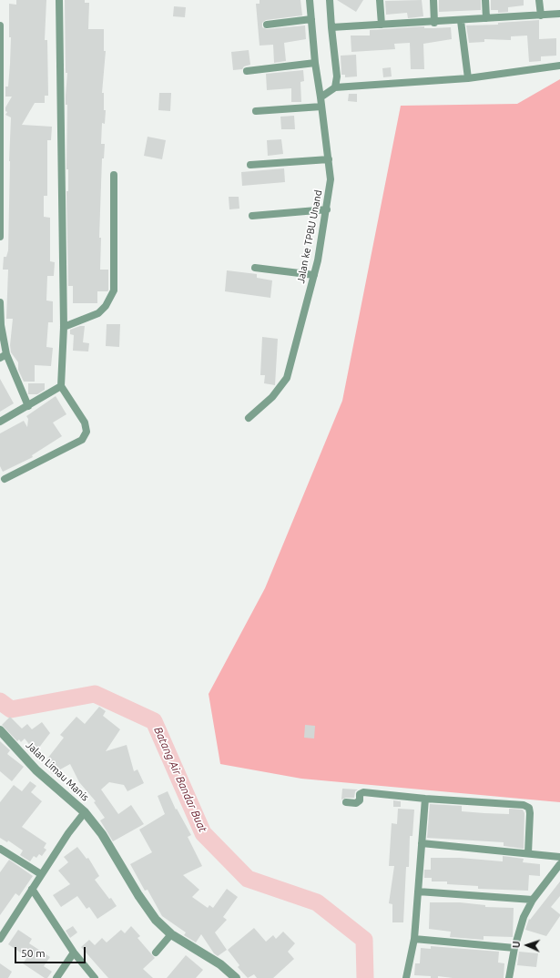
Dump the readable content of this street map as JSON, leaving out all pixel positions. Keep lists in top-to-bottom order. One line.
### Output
{"streets":{"street":["Jalan ke TPBU Unand","Jalan Limau Manis"]},"water":["Batang Air Bandar Buat"],"scale_bar":"50 m","north":"left"}
